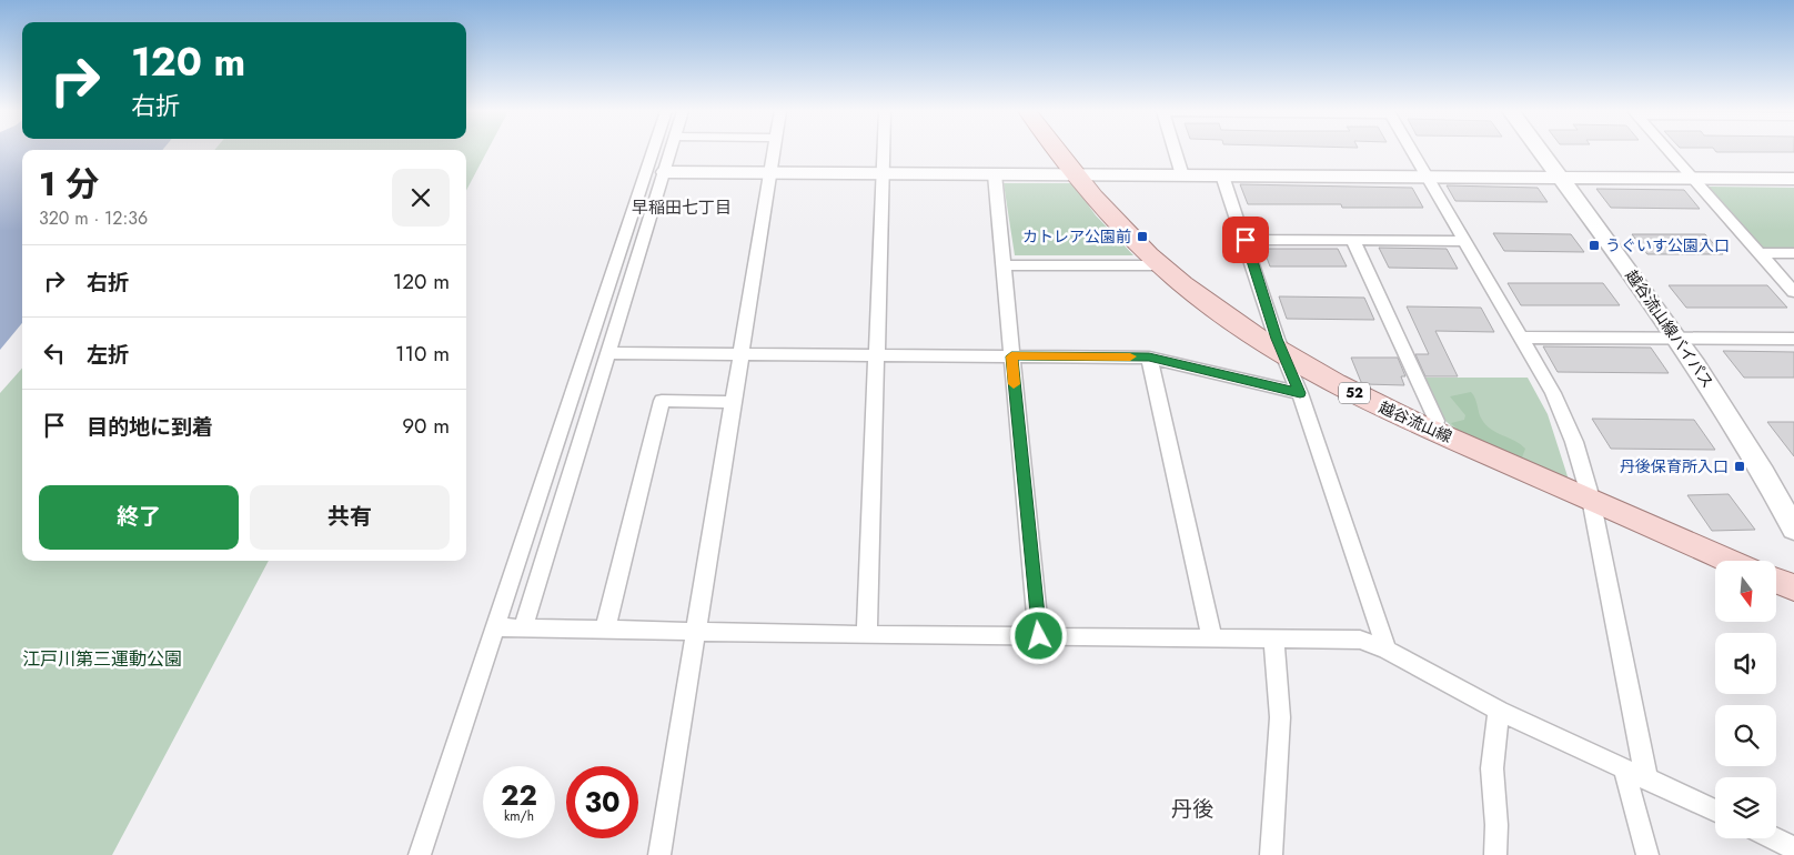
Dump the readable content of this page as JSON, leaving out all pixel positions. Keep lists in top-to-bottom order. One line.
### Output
{"streets":{"main road":["52","越谷流山線"],"street":["越谷流山線バイパス"]},"districts":["早稲田七丁目","丹後"],"parks":["江戸川第三運動公園"],"places":{"transit":["カトレア公園前","うぐいす公園入口","丹後保育所入口"]},"north":"bottom","page":{"turn":["120 m","右折"],"heading":["1 分","320 m · 12:36"],"list":[{"name":"右折","value":"120 m"},{"name":"左折","value":"110 m"},{"name":"目的地に到着","value":"90 m"}],"buttons":["終了","共有"],"speed":"22 km/h","limit":"30"}}
